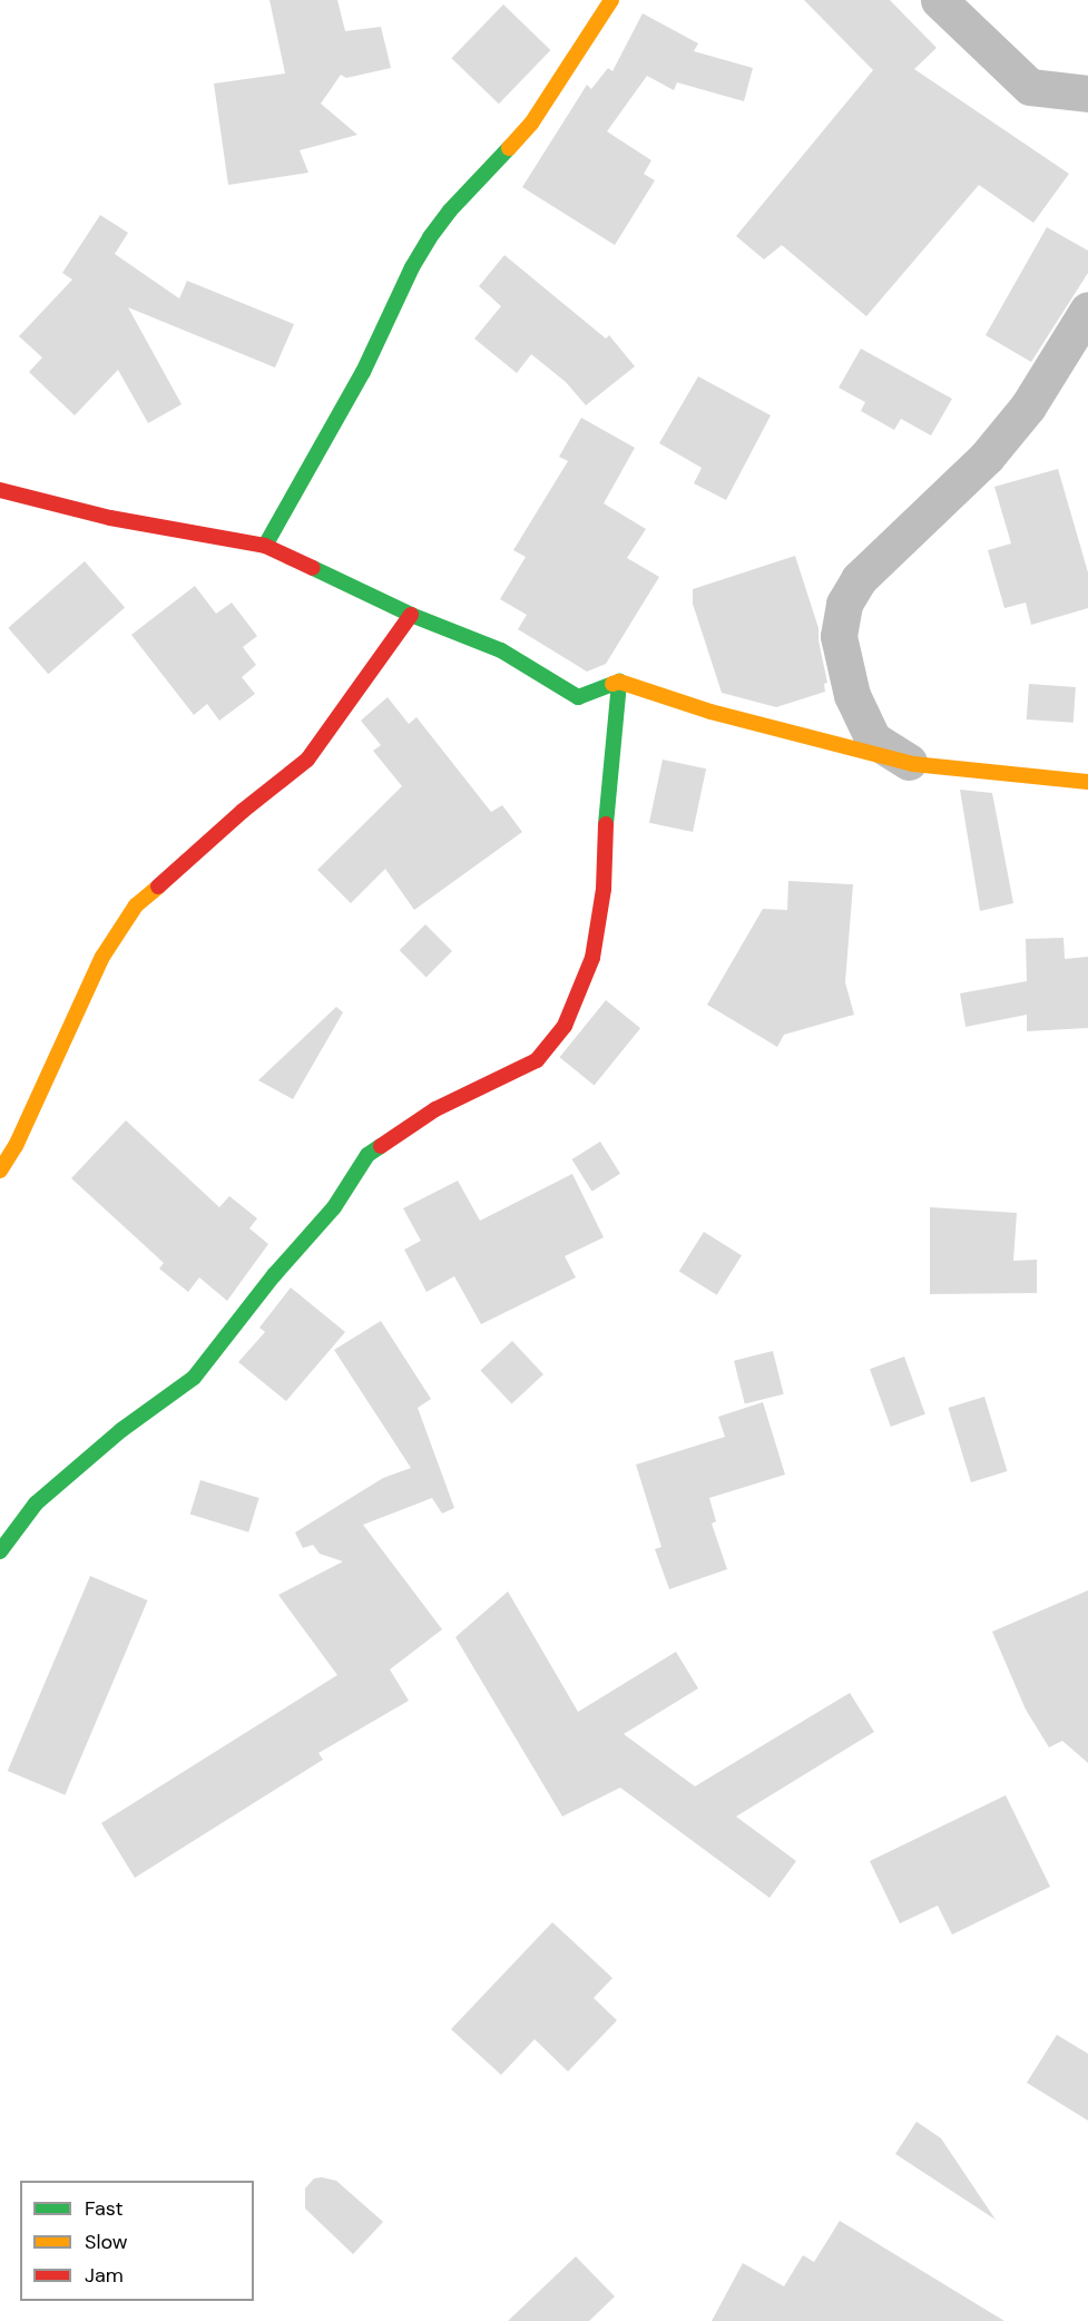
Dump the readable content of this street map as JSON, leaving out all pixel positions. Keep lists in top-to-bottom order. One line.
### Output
{"legend":["Fast","Slow","Jam"]}
